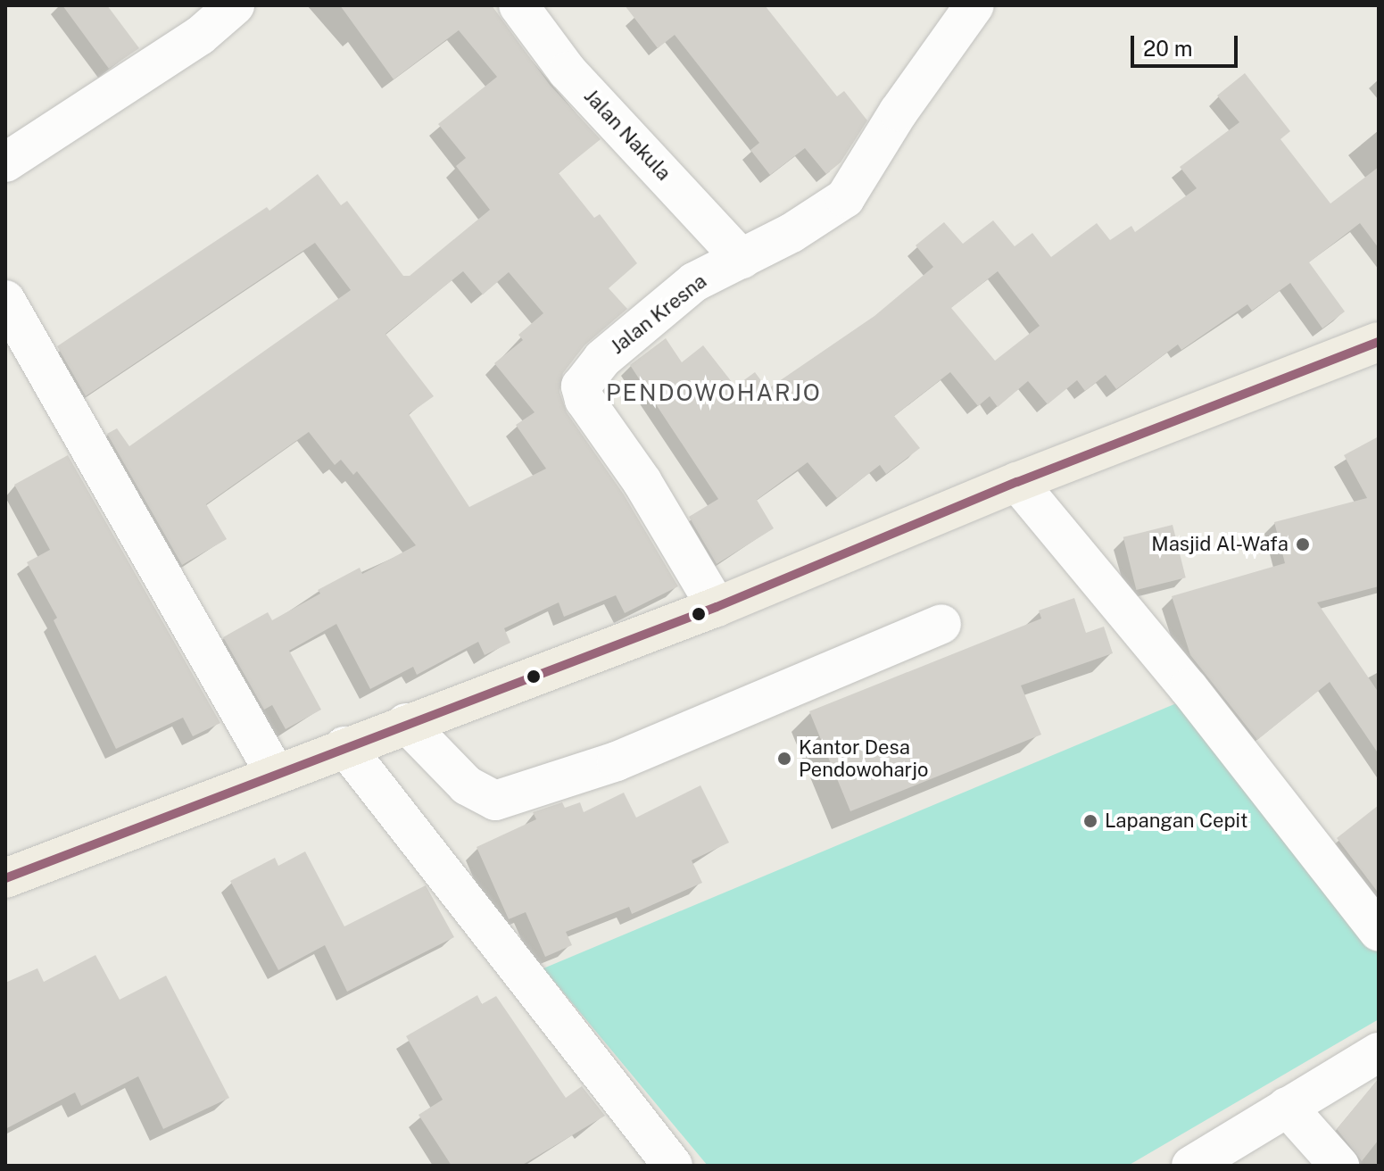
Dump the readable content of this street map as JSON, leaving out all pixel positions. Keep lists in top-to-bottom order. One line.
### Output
{"streets":{"street":["Jalan Nakula","Jalan Kresna"]},"crossings":[["Jalan Nakula","Jalan Kresna"]],"districts":["PENDOWOHARJO"],"places":["Masjid Al-Wafa","Kantor Desa Pendowoharjo","Lapangan Cepit"],"scale_bar":"20 m"}
